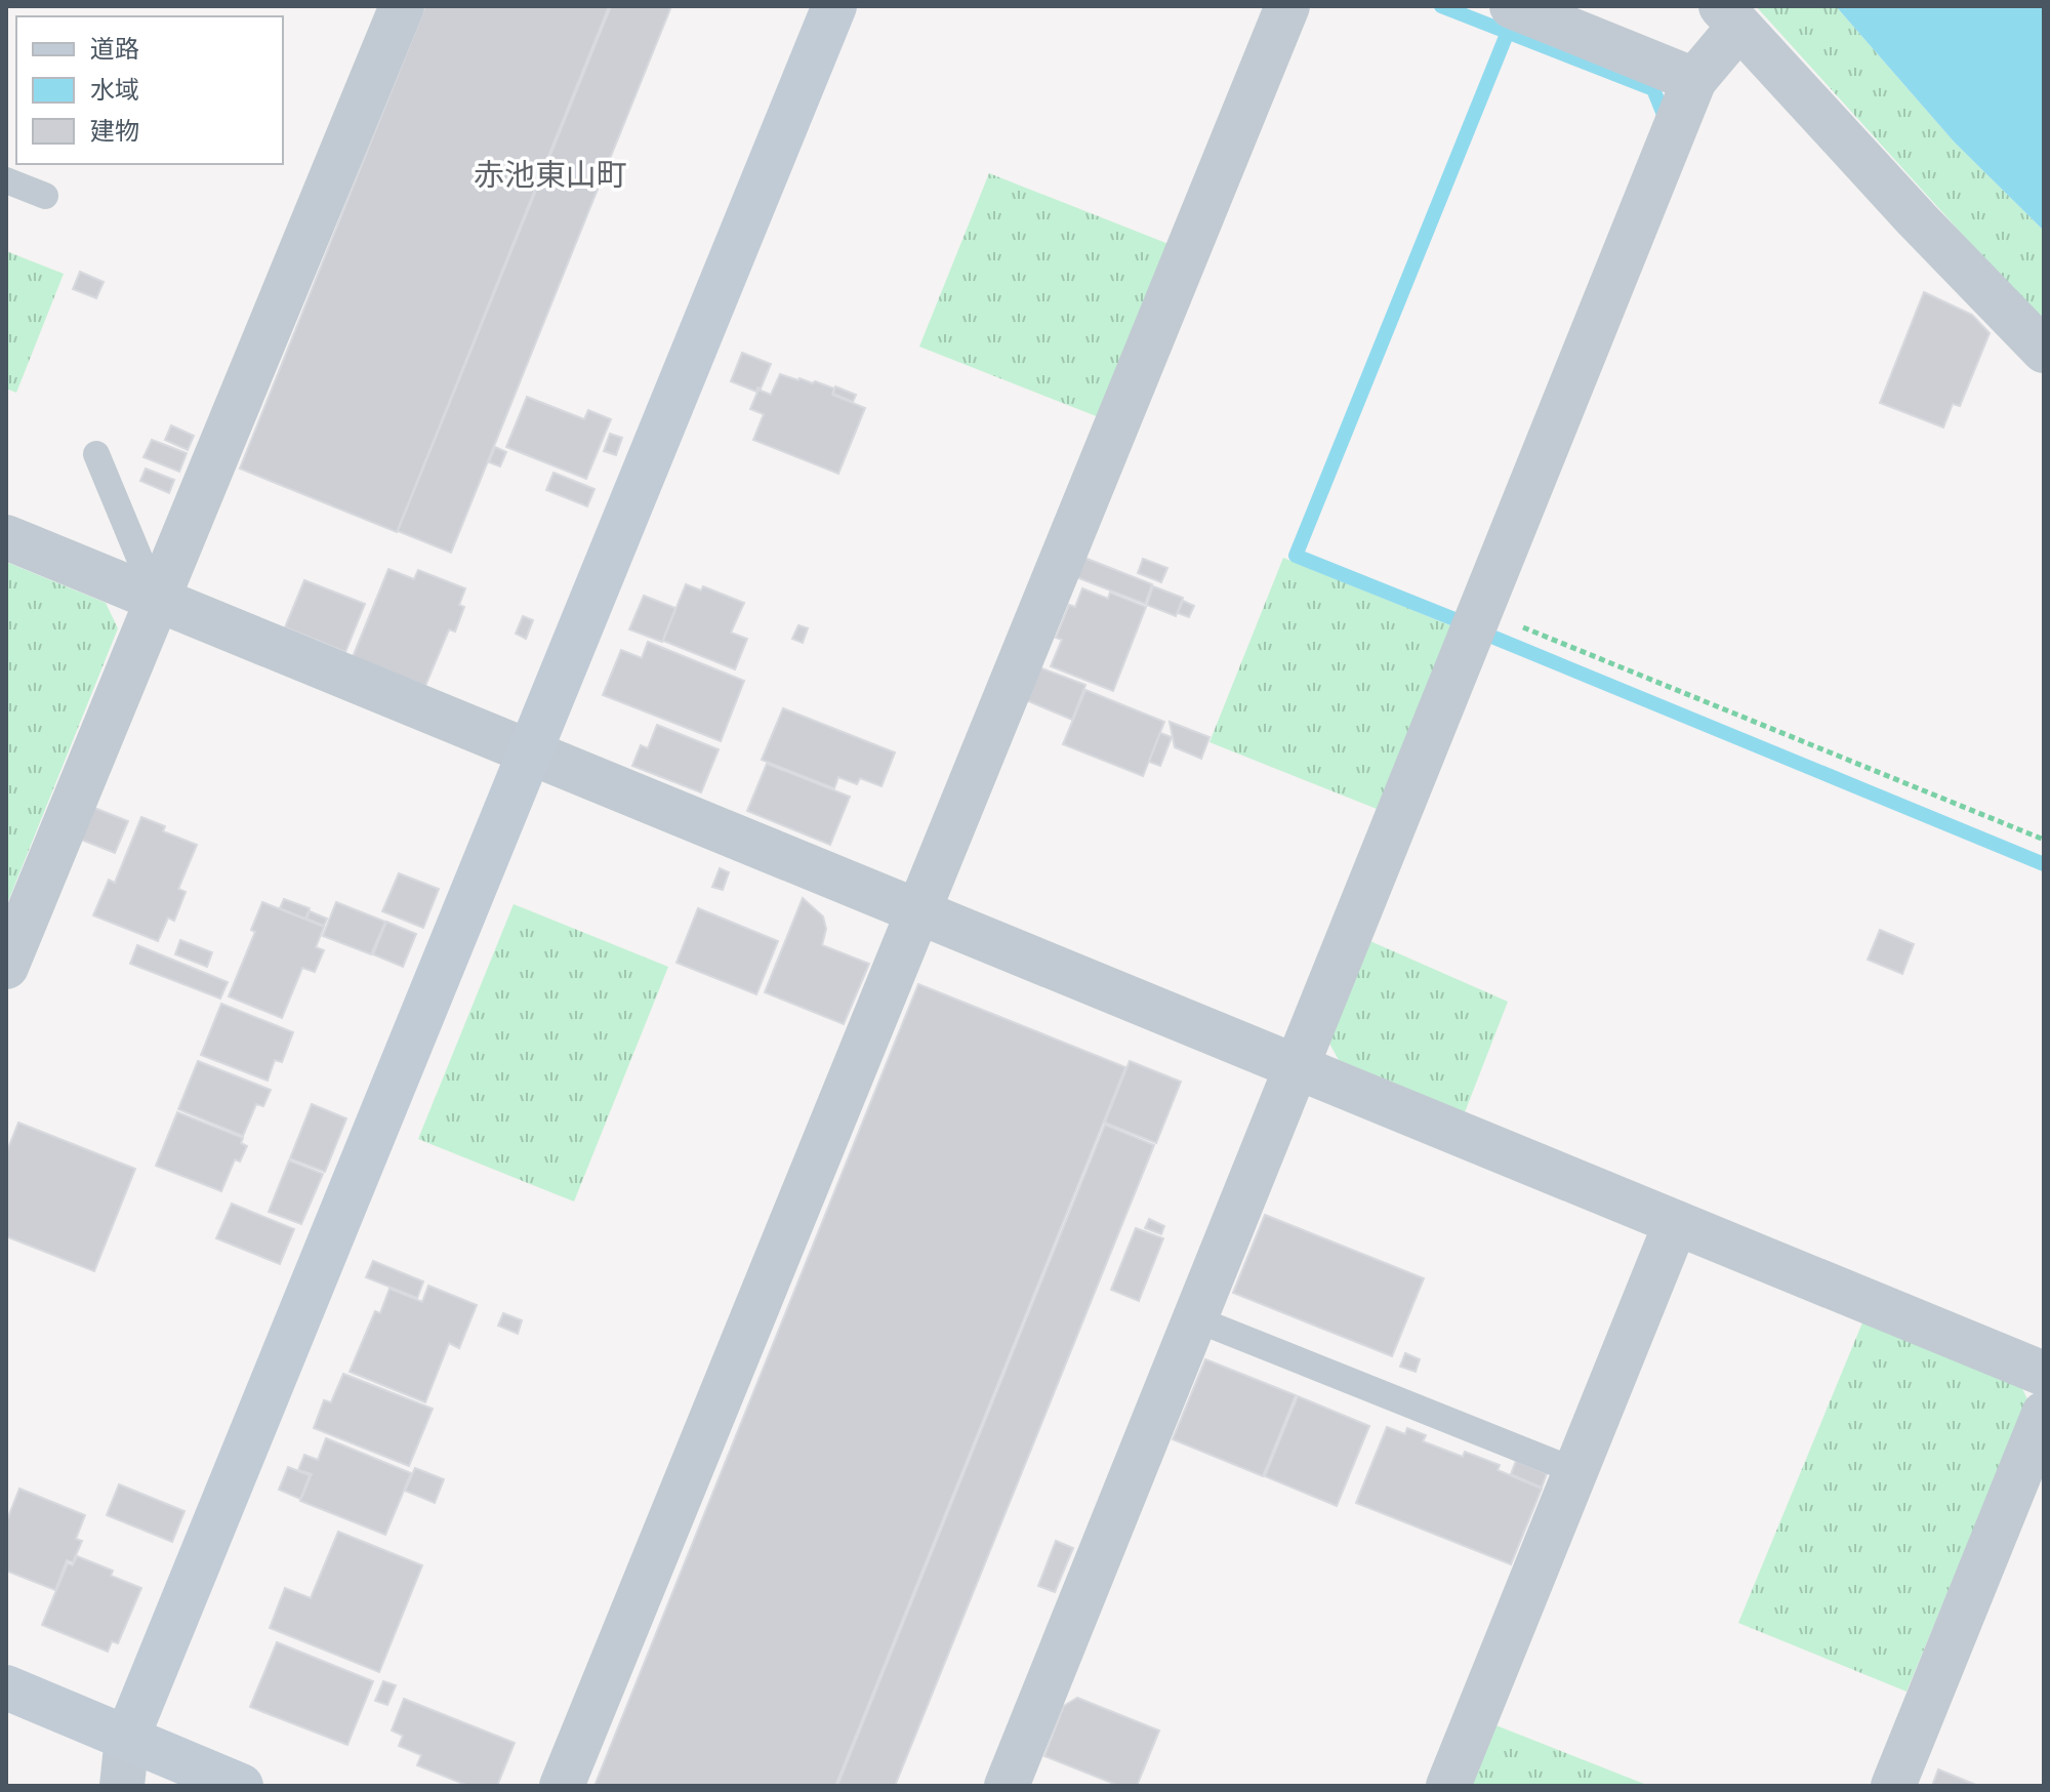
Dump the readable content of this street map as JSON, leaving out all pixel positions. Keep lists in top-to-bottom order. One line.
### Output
{"districts":["赤池東山町"],"legend":["道路","水域","建物"]}
